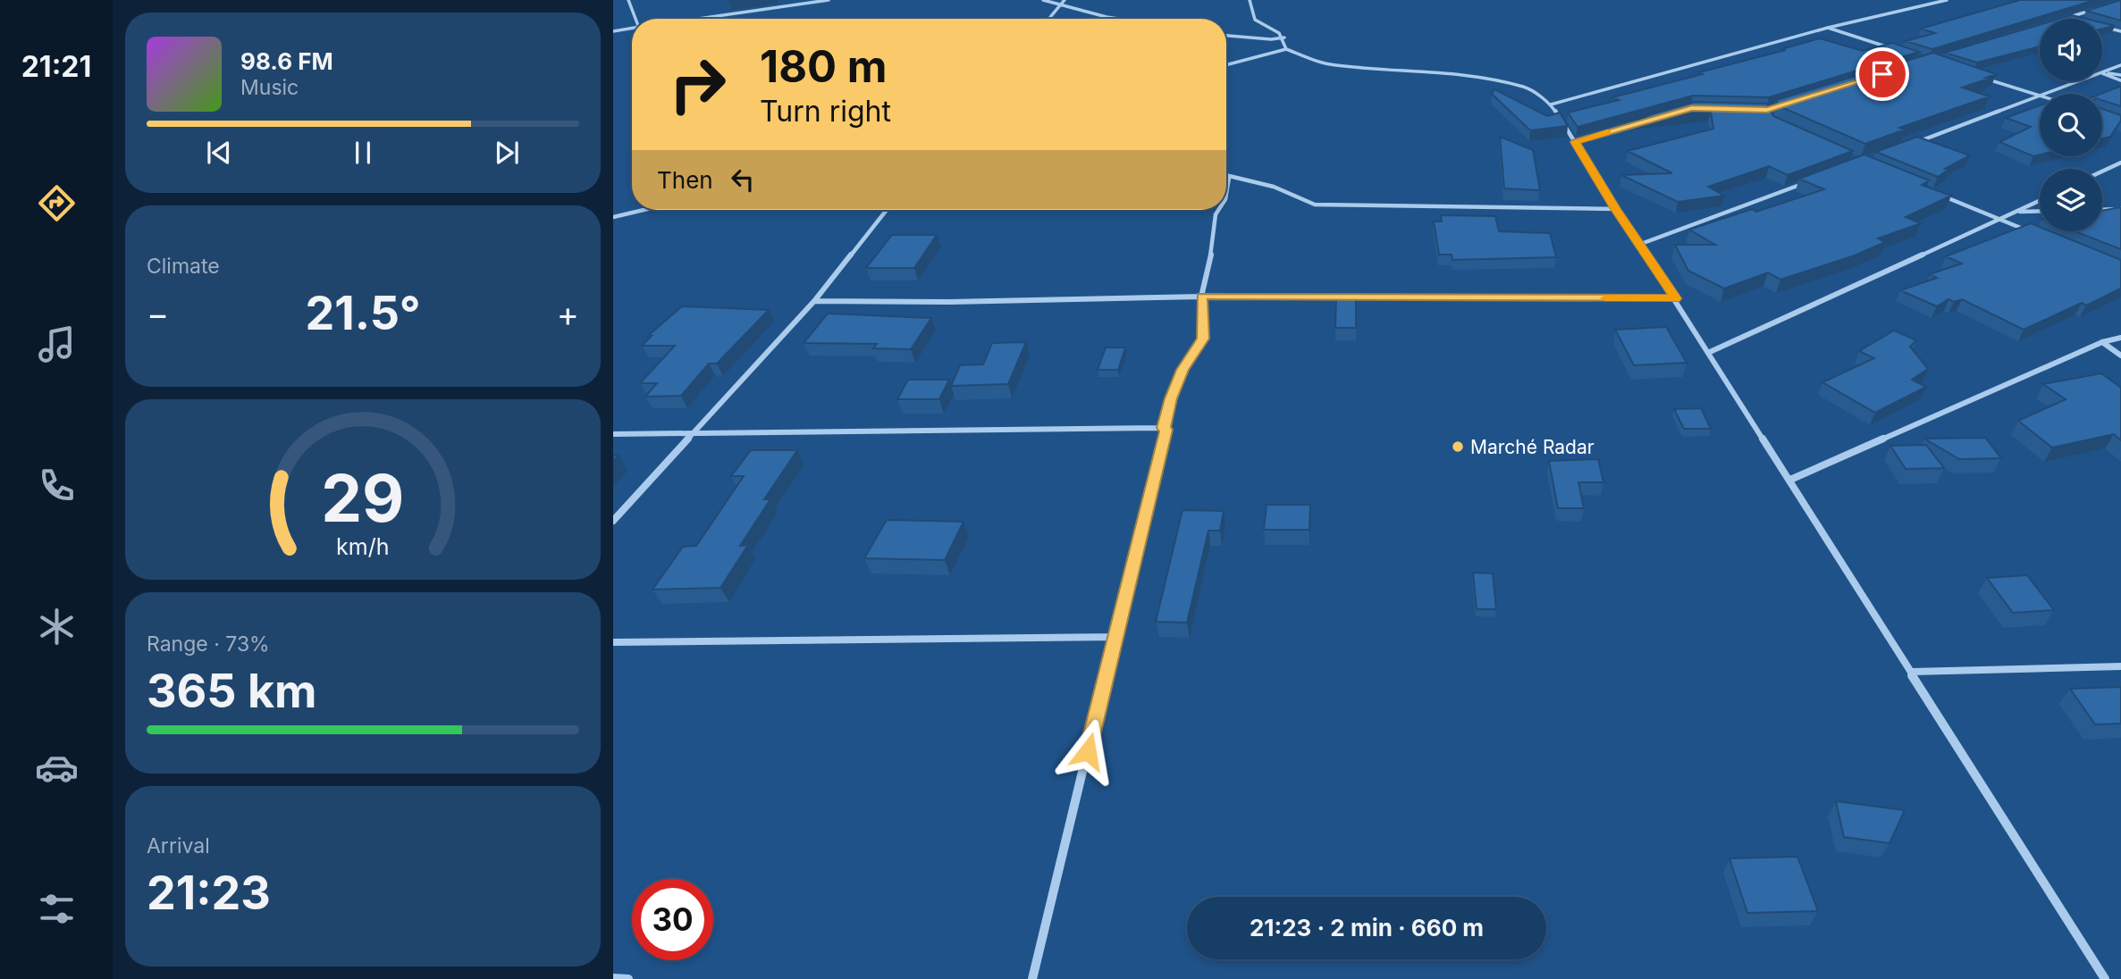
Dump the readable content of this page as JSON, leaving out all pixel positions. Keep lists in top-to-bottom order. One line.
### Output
{"places":["Marché Radar"],"page":{"tabs":"21:21","turn":["180 m","Turn right"],"song":["98.6 FM","Music"],"then":"Then","tile":["Climate",["Range · 73%","365 km"],["Arrival","21:23"]],"heat":["−","21.5°","+"],"limit":"30","trip":"21:23 · 2 min · 660 m","gauge":["29","km/h"]}}
